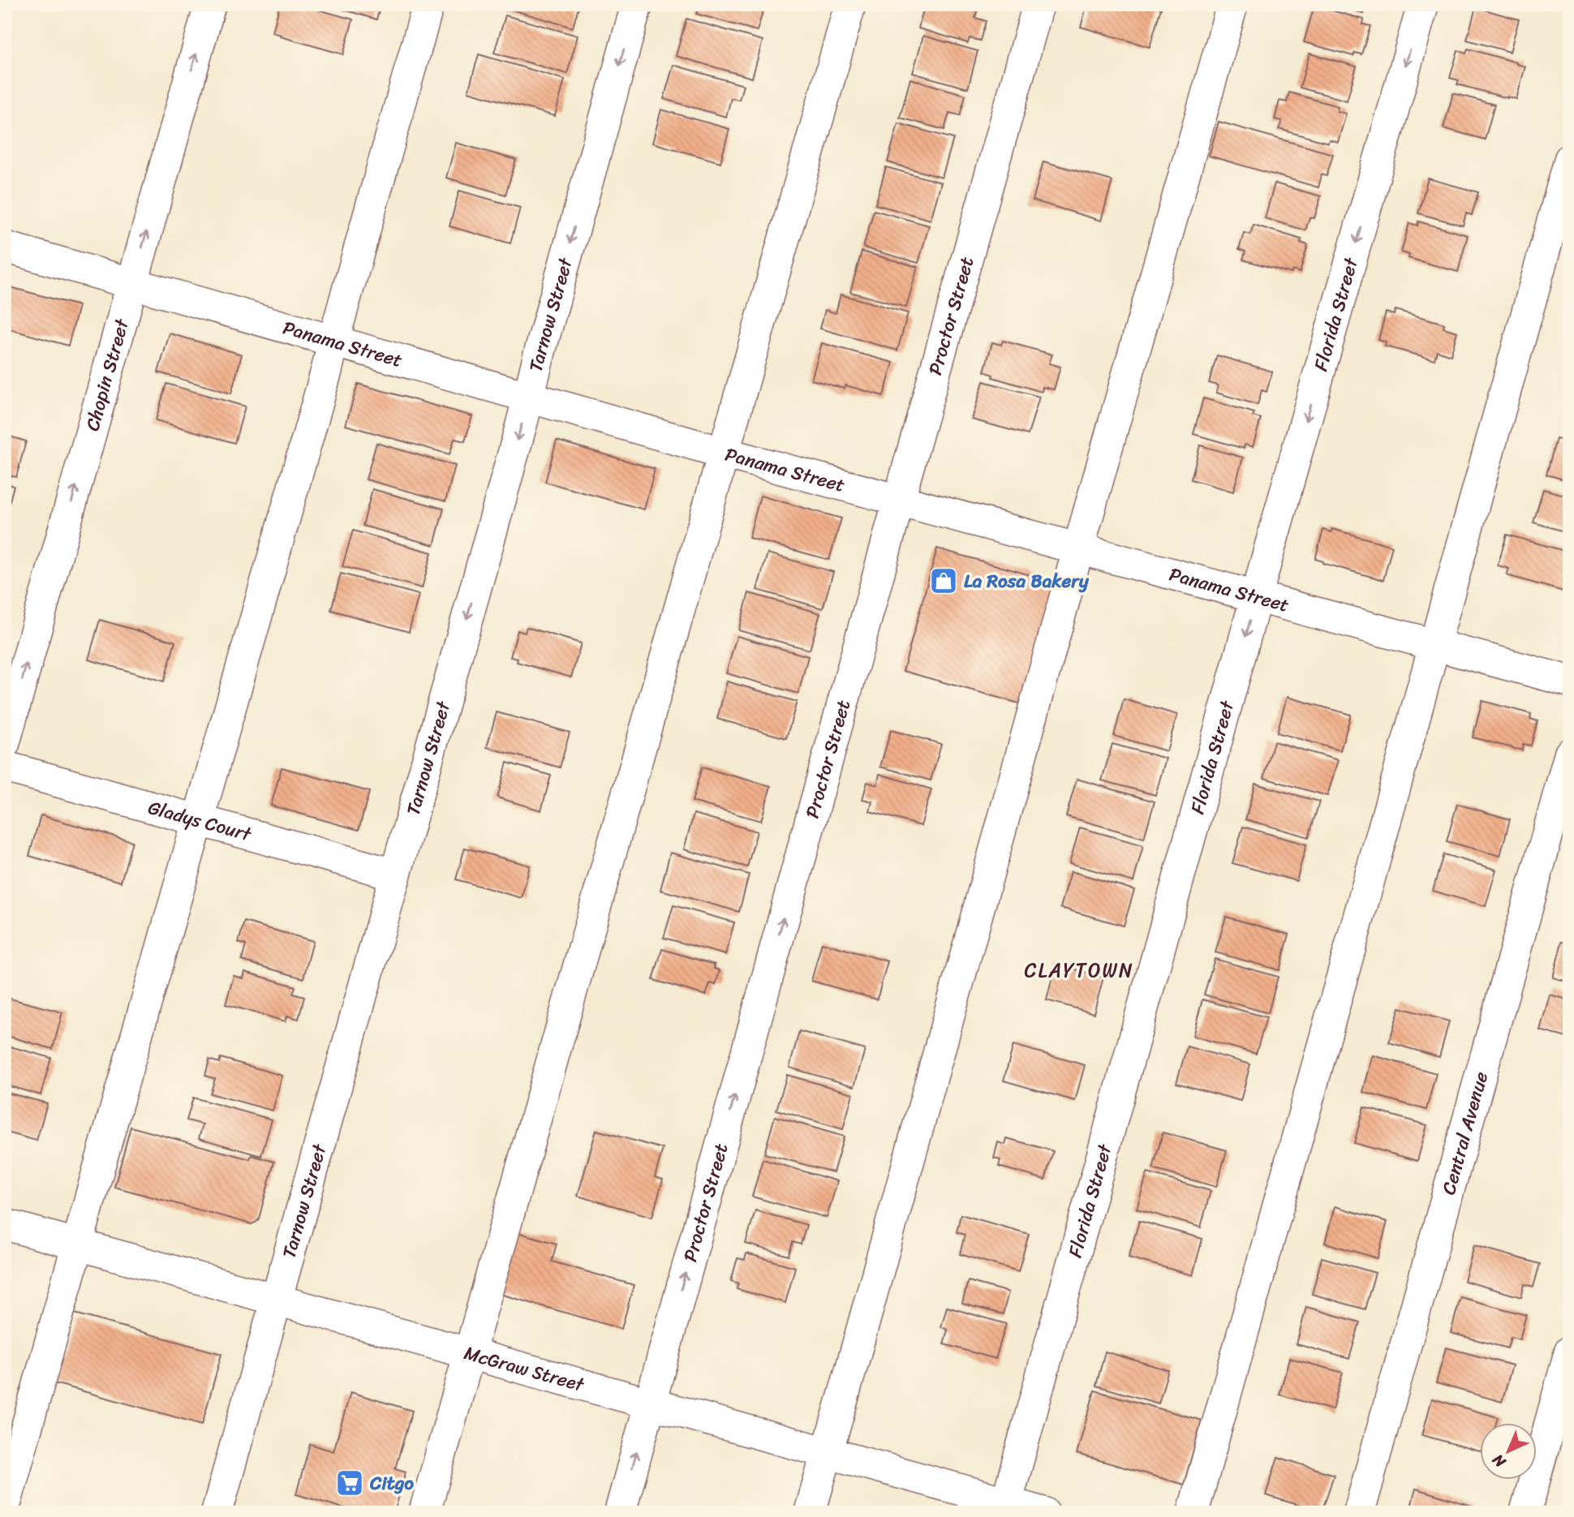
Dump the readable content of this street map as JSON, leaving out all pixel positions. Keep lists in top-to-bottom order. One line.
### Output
{"streets":{"street":["Proctor Street","Florida Street","Tarnow Street","Panama Street","Chopin Street","Gladys Court","Central Avenue","McGraw Street"]},"crossings":[["Proctor Street","Panama Street"],["Proctor Street","McGraw Street"],["Florida Street","Panama Street"],["Florida Street","McGraw Street"],["Tarnow Street","Panama Street"],["Tarnow Street","Gladys Court"],["Tarnow Street","McGraw Street"],["Panama Street","Chopin Street"]],"districts":["CLAYTOWN"],"places":{"shop":["La Rosa Bakery"],"supermarket":["Citgo"]},"north":"bottom left"}
